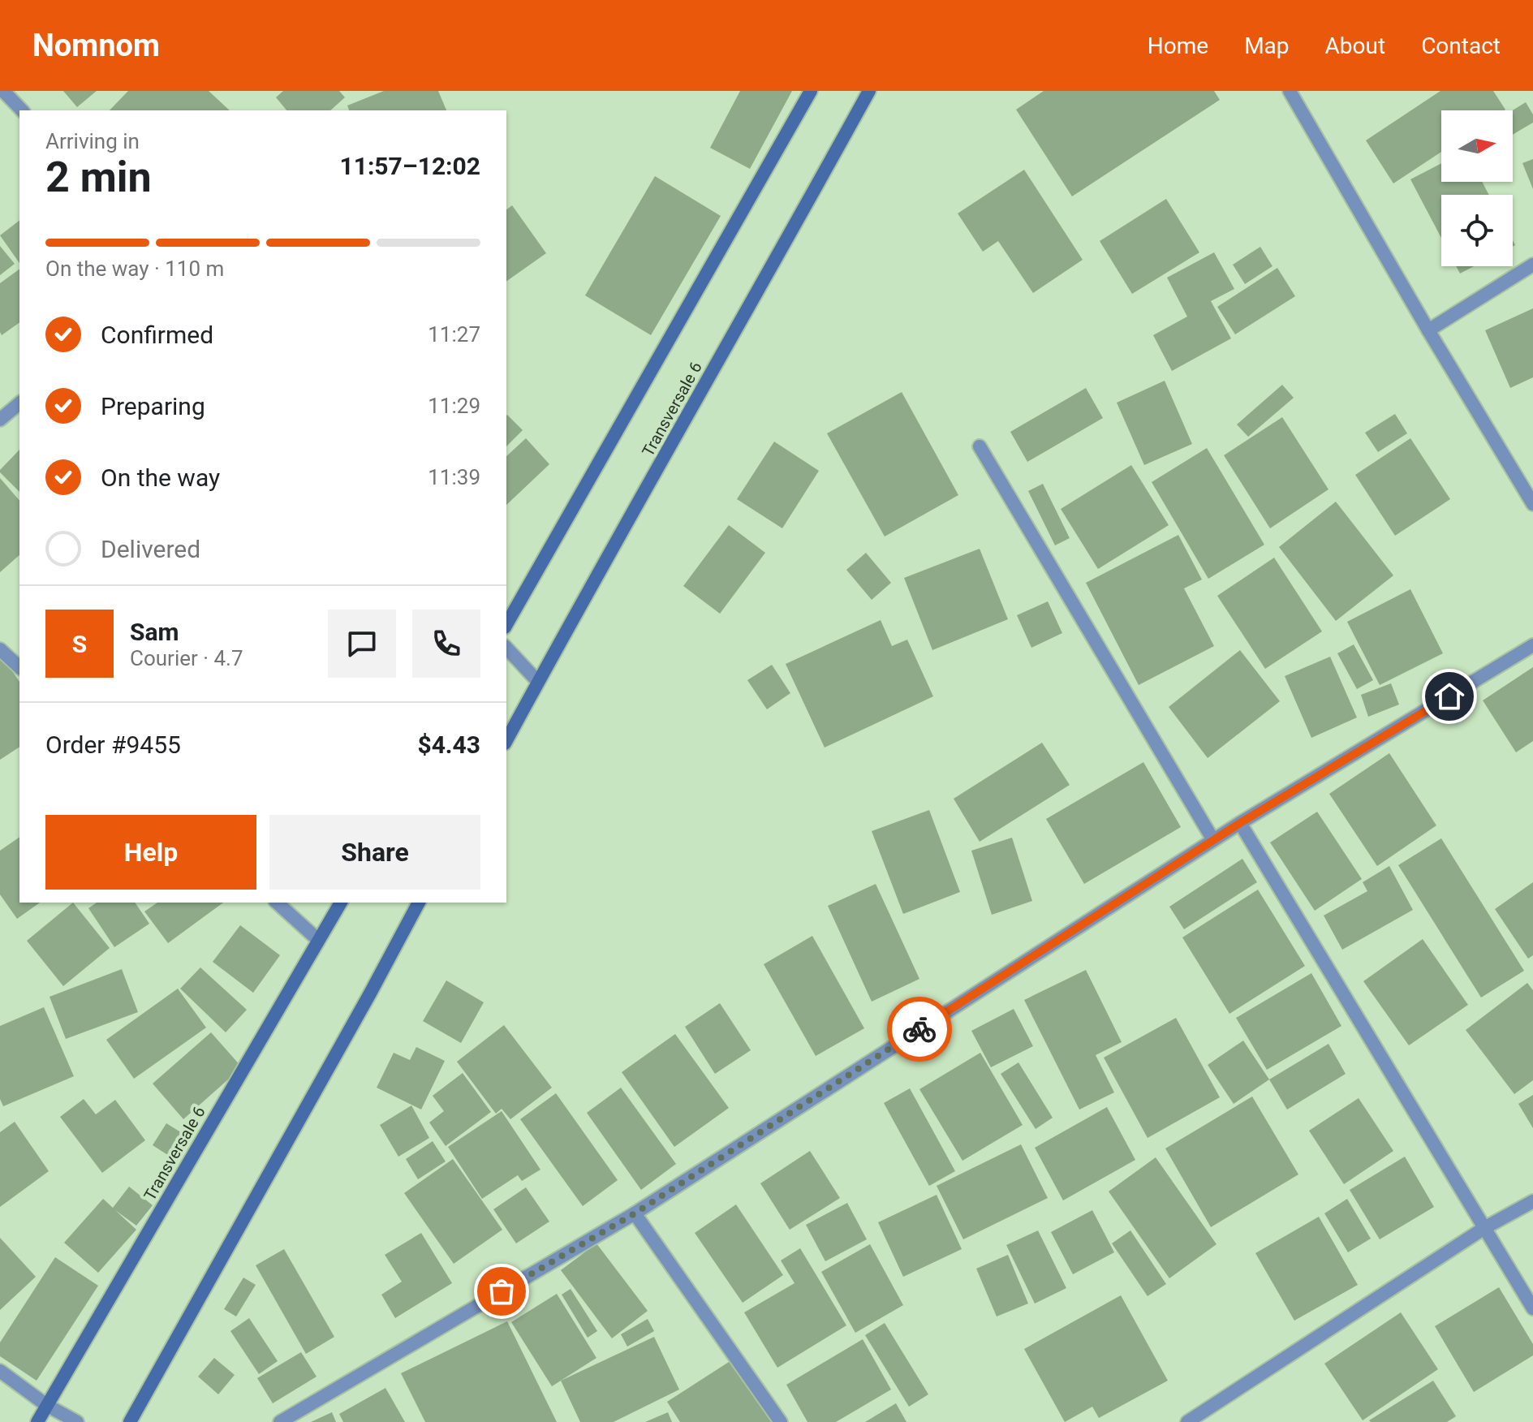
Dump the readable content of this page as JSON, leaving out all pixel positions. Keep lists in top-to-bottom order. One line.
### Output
{"streets":{"main road":["Transversale 6"]},"north":"right","page":{"header":"Nomnom","nav":["Home","Map","About","Contact"],"heading":["2 min","Arriving in","11:57–12:02"],"panel":["Sam","Courier · 4.7","Order #9455","$4.43"],"bar":"On the way · 110 m","list":[["Confirmed","11:27"],["Preparing","11:29"],["On the way","11:39"],"Delivered"],"round":"S","buttons":["Help","Share"]}}
